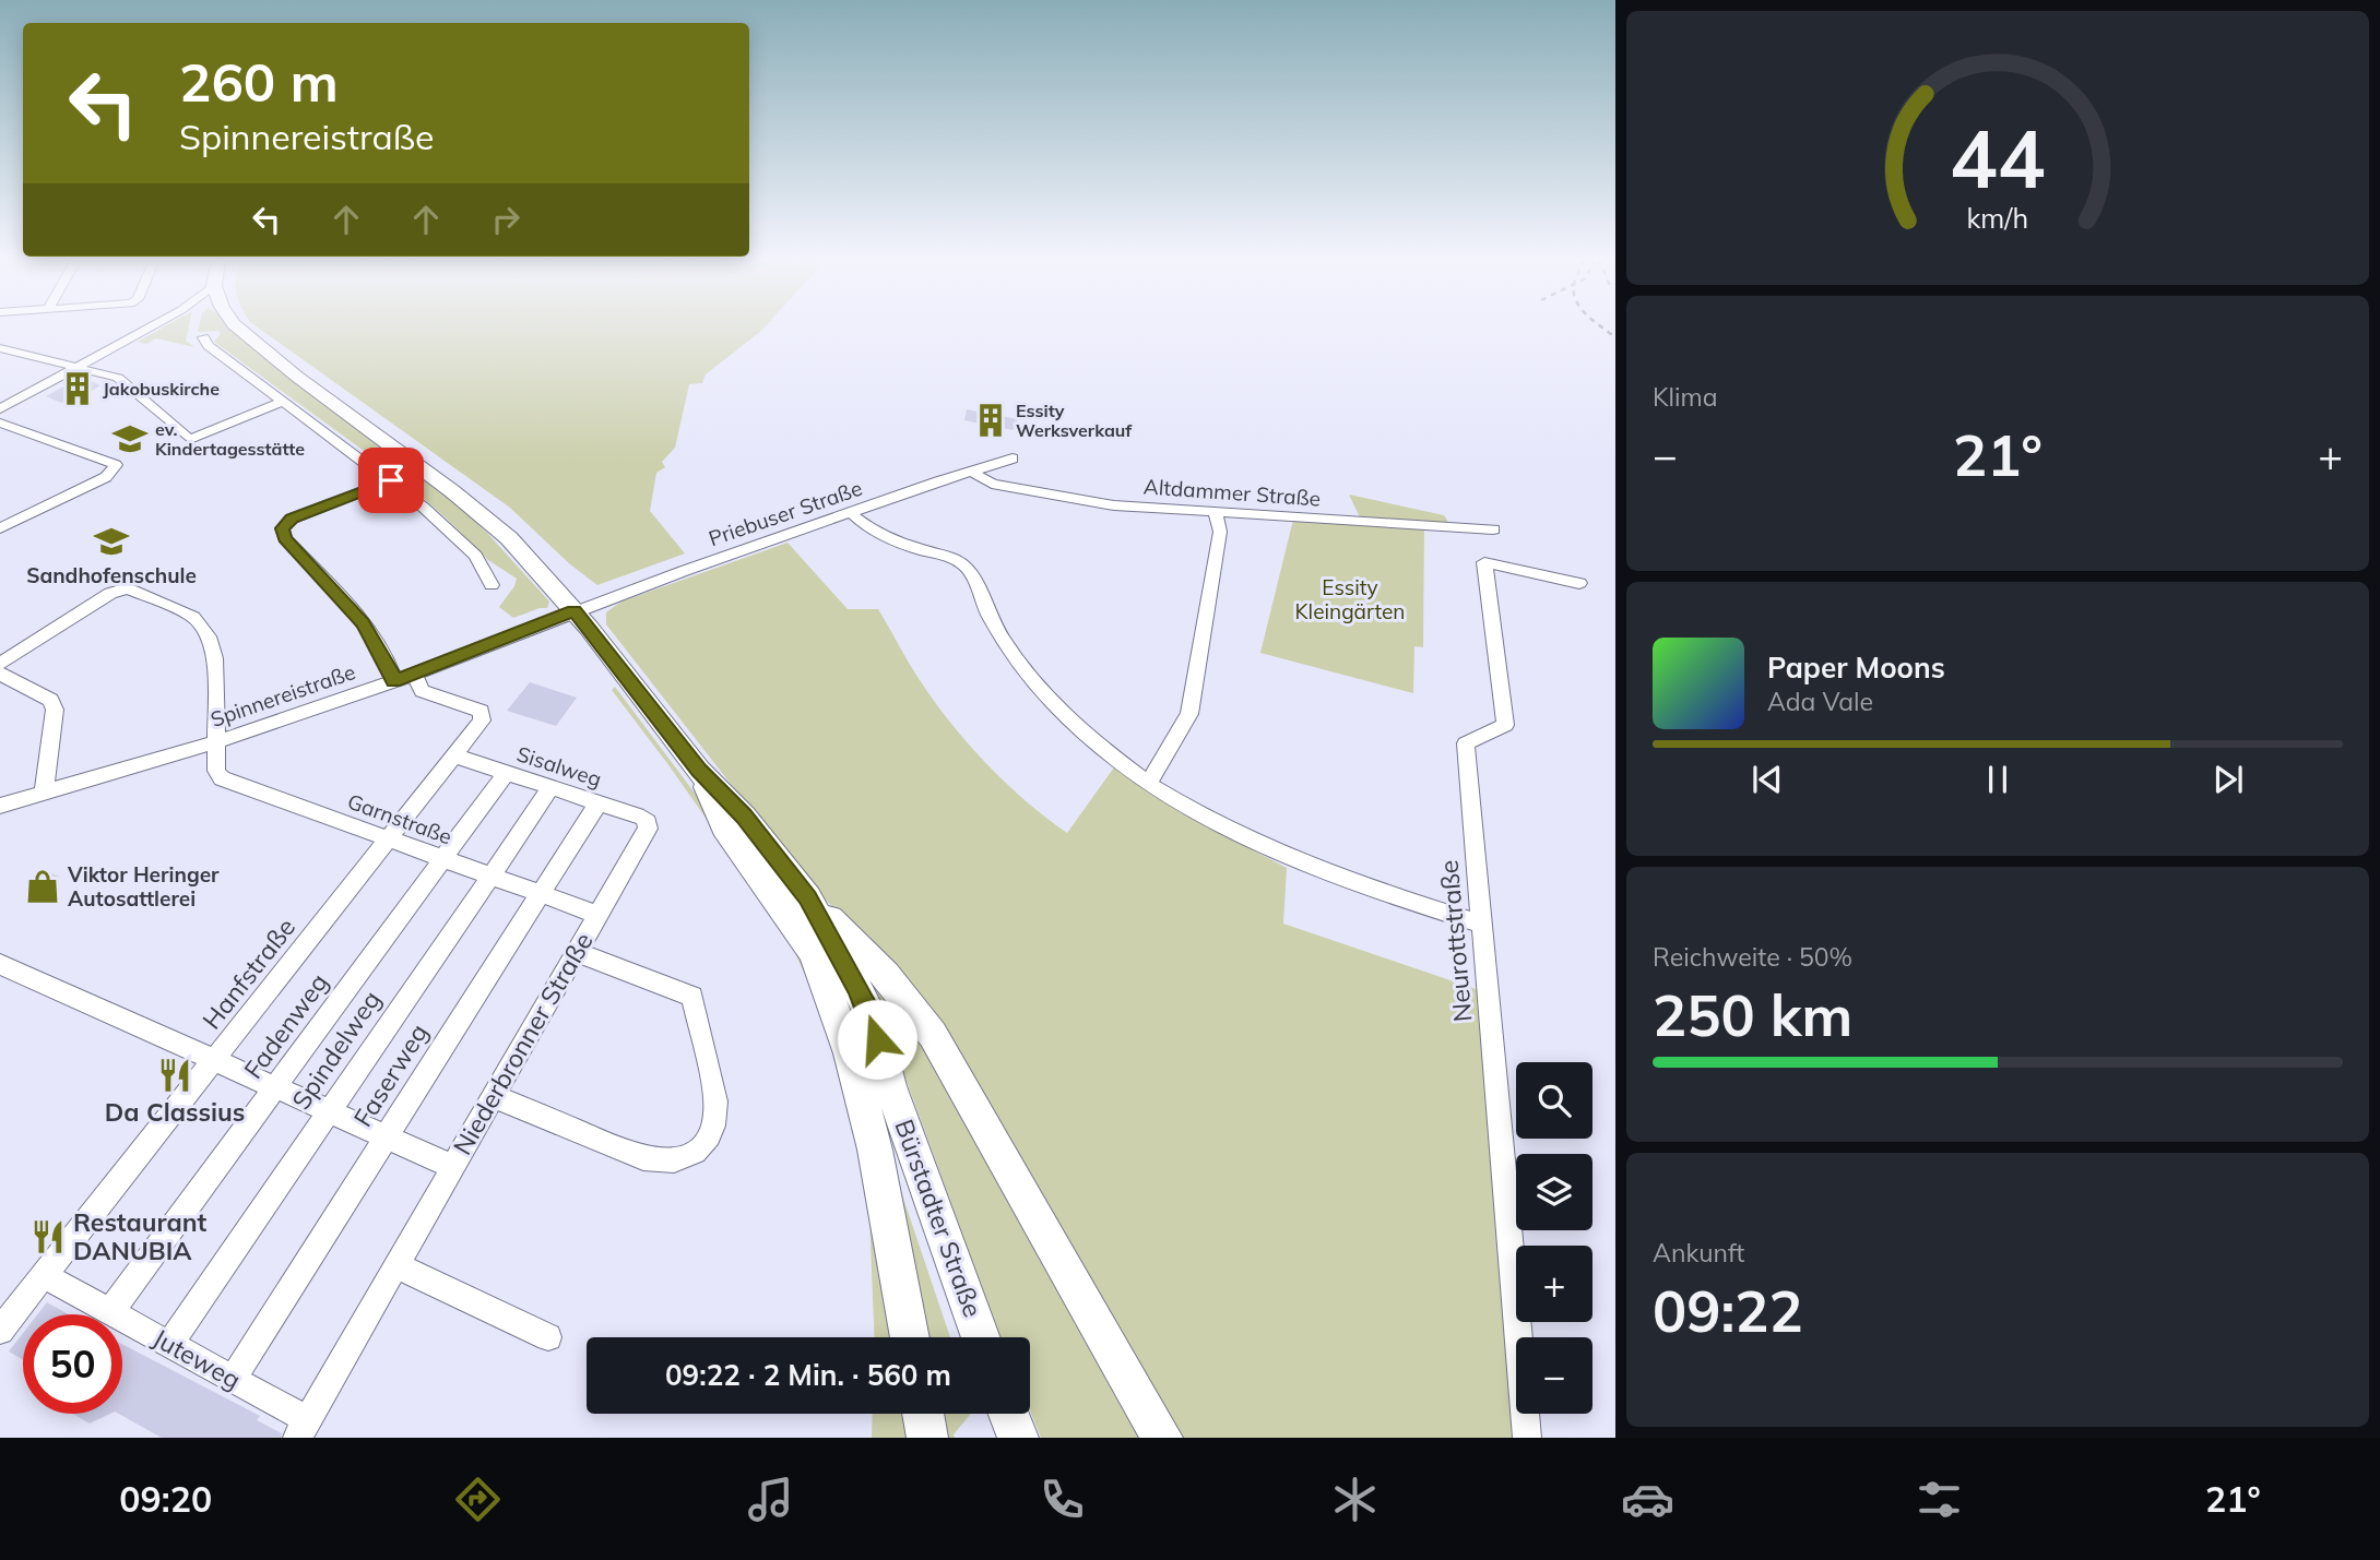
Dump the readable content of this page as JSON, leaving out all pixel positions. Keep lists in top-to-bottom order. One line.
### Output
{"streets":{"main road":["Bürstadter Straße"],"street":["Altdammer Straße","Priebuser Straße","Spinnereistraße","Sisalweg","Garnstraße","Neurottstraße","Hanfstraße","Fadenweg","Niederbronner Straße","Spindelweg","Faserweg","Juteweg"]},"crossings":[["Altdammer Straße","Priebuser Straße"],["Priebuser Straße","Spinnereistraße"],["Priebuser Straße","Bürstadter Straße"],["Spinnereistraße","Garnstraße"],["Spinnereistraße","Hanfstraße"],["Spinnereistraße","Bürstadter Straße"],["Sisalweg","Hanfstraße"],["Sisalweg","Fadenweg"],["Sisalweg","Niederbronner Straße"],["Sisalweg","Spindelweg"],["Sisalweg","Faserweg"],["Garnstraße","Hanfstraße"],["Garnstraße","Fadenweg"],["Garnstraße","Niederbronner Straße"],["Garnstraße","Spindelweg"],["Garnstraße","Faserweg"],["Hanfstraße","Juteweg"],["Fadenweg","Juteweg"],["Niederbronner Straße","Juteweg"],["Spindelweg","Juteweg"],["Faserweg","Juteweg"]],"parks":["Essity Kleingärten"],"places":{"building":["Jakobuskirche","Essity Werksverkauf"],"school or university":["ev. Kindertagesstätte","Sandhofenschule"],"shop":["Viktor Heringer Autosattlerei"],"restaurant":["Da Classius","Restaurant DANUBIA"]},"page":{"turn":["260 m","Spinnereistraße"],"tile":["Klima",["Reichweite · 50%","250 km"],["Ankunft","09:22"]],"heat":["−","21°","+"],"song":["Paper Moons","Ada Vale"],"map_buttons":["+","−"],"limit":"50","trip":"09:22 · 2 Min. · 560 m","tabs":["09:20","21°"],"gauge":["44","km/h"]}}
